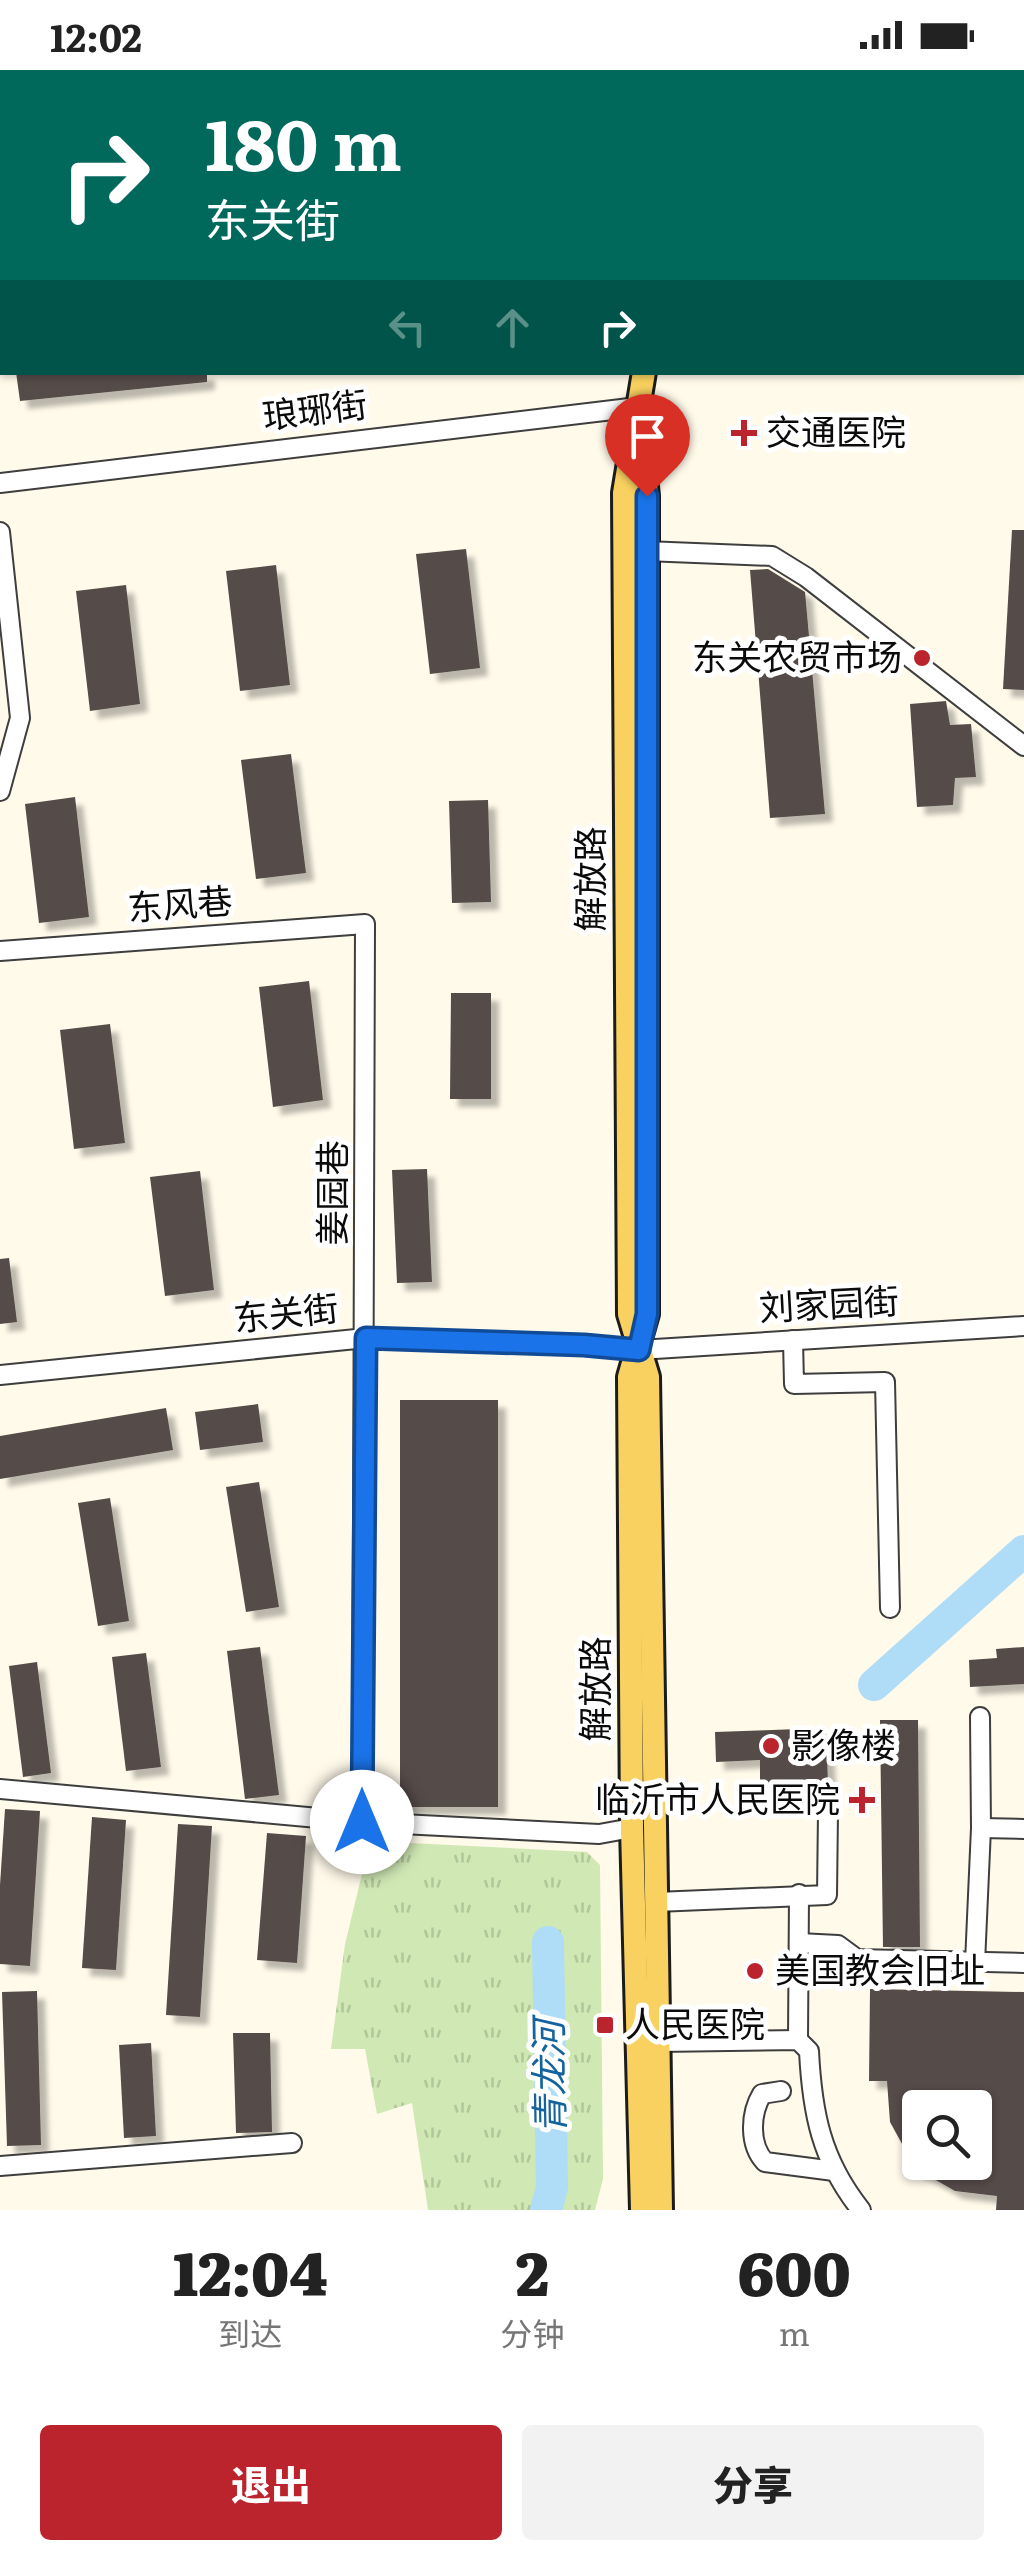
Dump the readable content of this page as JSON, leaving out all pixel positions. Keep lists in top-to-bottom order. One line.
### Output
{"streets":{"main road":["解放路"],"street":["琅琊街","东风巷","姜园巷","刘家园街","东关街"]},"crossings":[["琅琊街","解放路"],["解放路","刘家园街"],["解放路","东关街"],["东风巷","姜园巷"],["姜园巷","东关街"],["刘家园街","东关街"]],"water":["青龙河"],"places":{"health":["交通医院","临沂市人民医院"],"other":["东关农贸市场","影像楼","美国教会旧址"],"transit":["人民医院"]},"page":{"status":"12:02","turn":["180 m","东关街"],"eta":["12:04","到达","2","分钟","600","m"],"buttons":["退出","分享"]}}
